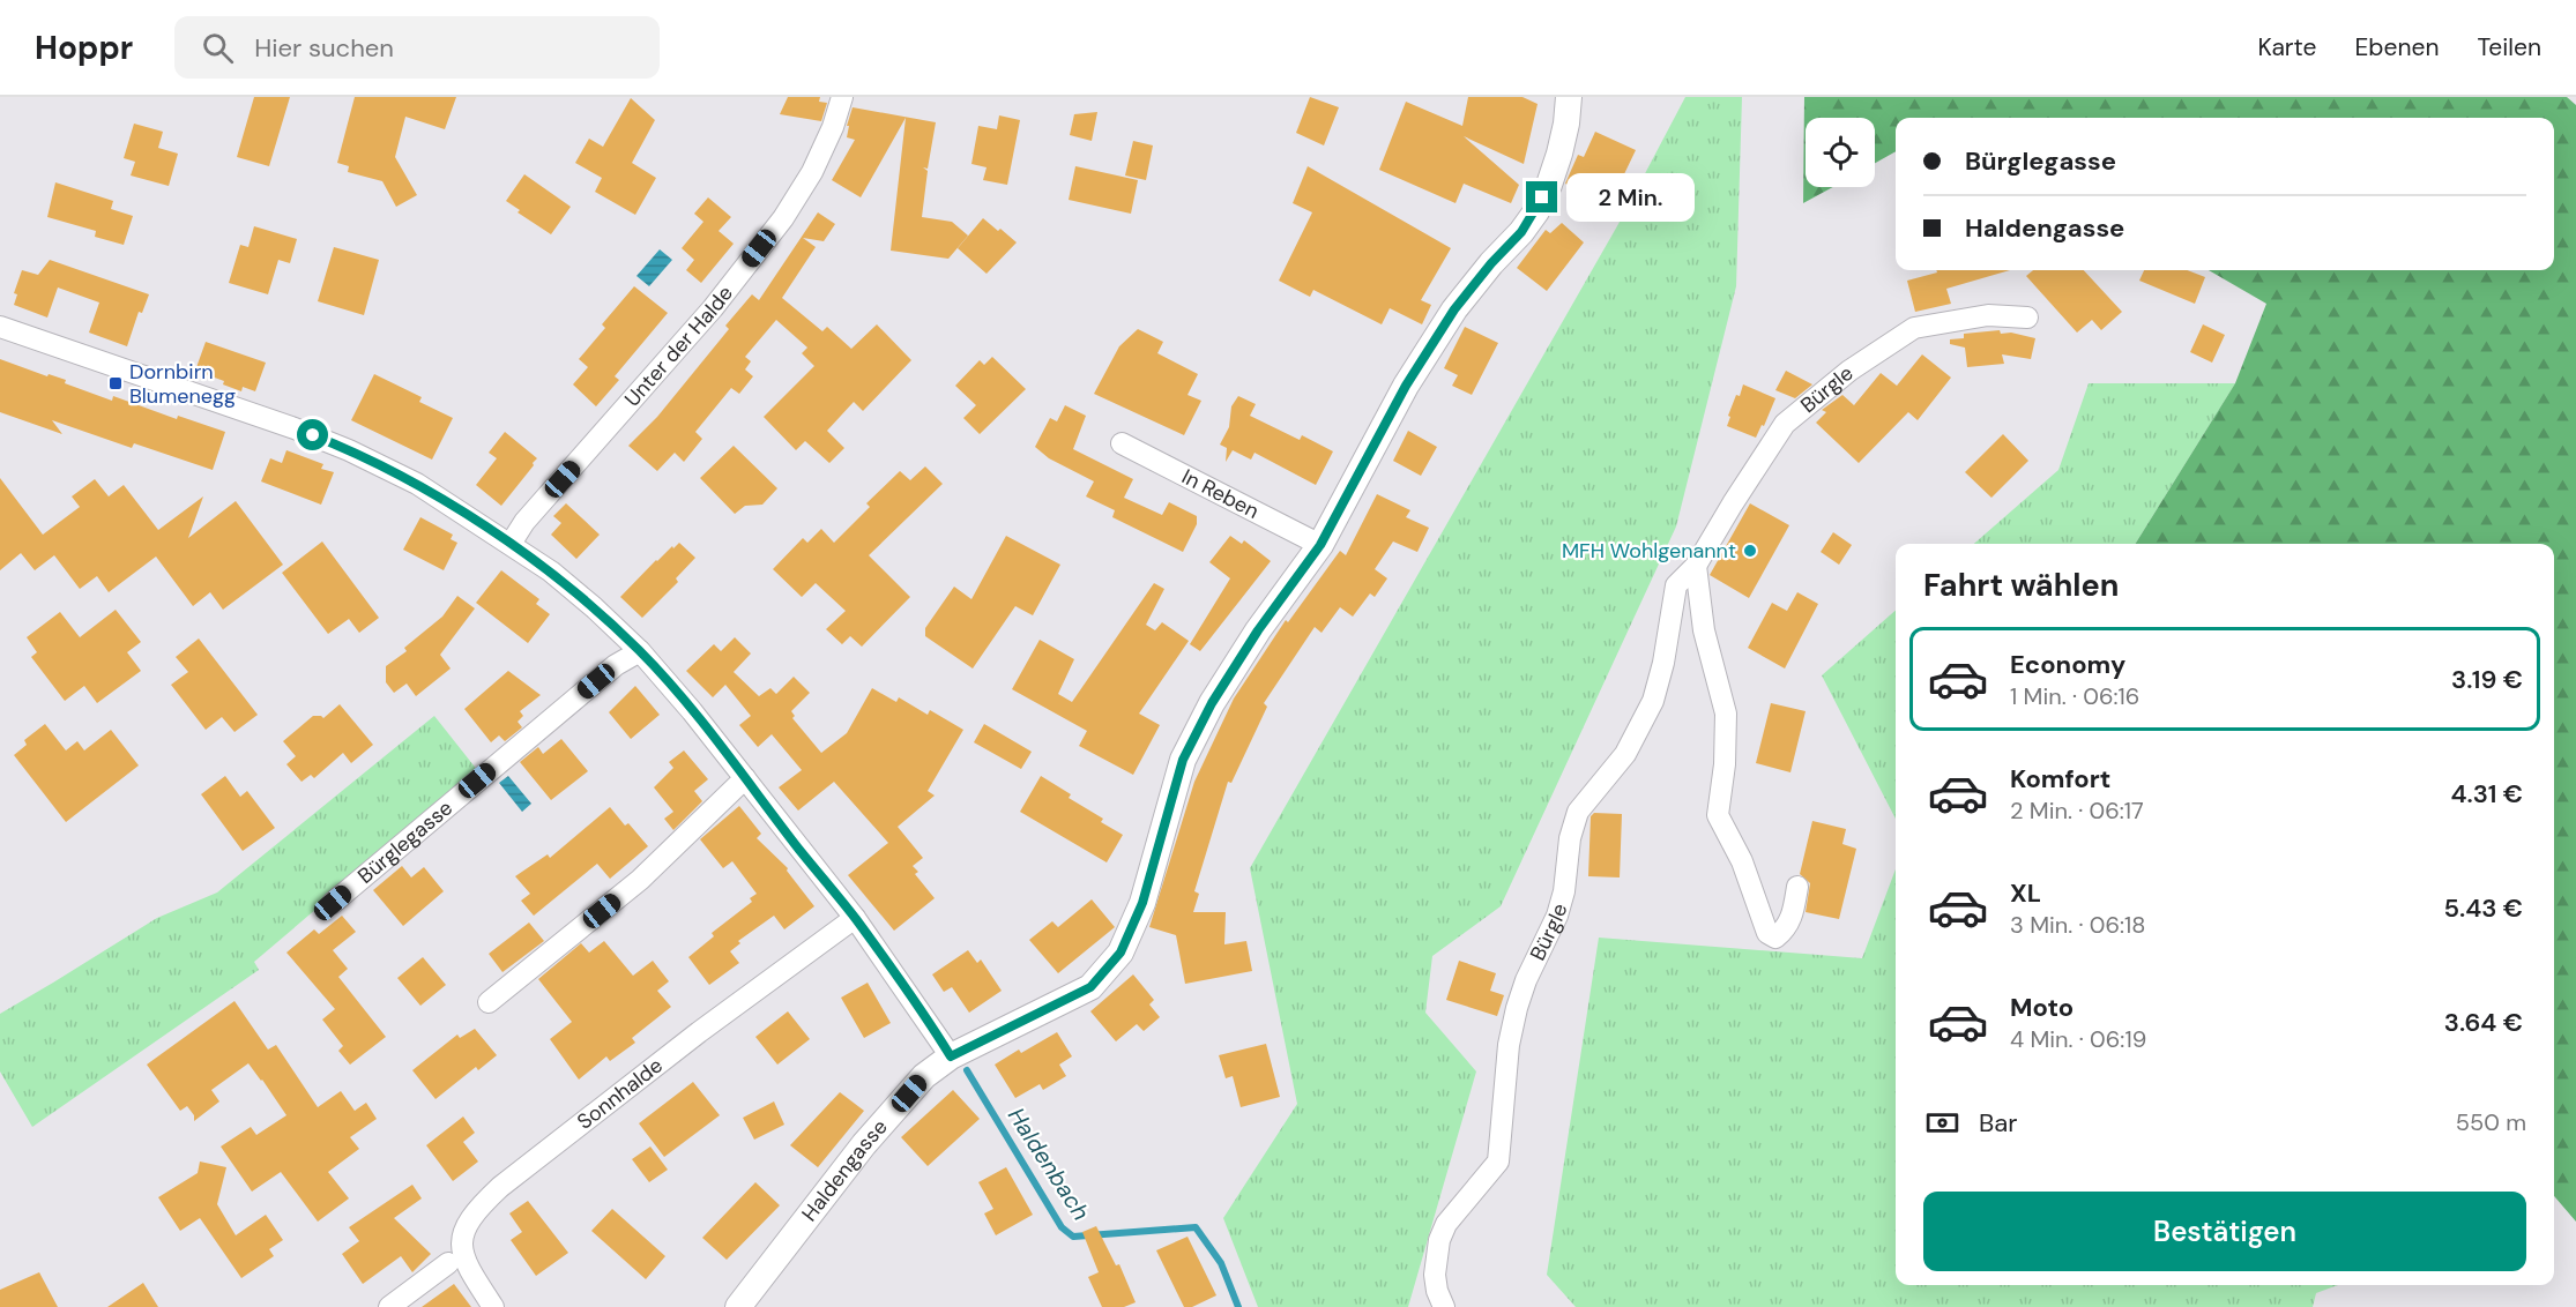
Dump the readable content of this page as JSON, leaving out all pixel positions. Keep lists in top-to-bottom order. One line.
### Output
{"streets":{"street":["Unter der Halde","Bürgle","In Reben","Bürglegasse","Sonnhalde","Haldengasse"]},"crossings":[["In Reben","Haldengasse"]],"water":["Haldenbach"],"places":{"transit":["Dornbirn Blumenegg"],"other":["MFH Wohlgenannt"]},"page":{"header":"Hoppr","search":"Hier suchen","nav":["Karte","Ebenen","Teilen"],"banner":["Bürglegasse","Haldengasse"],"bubble":"2 Min.","heading":"Fahrt wählen","list":[{"name":"Economy","note":"1 Min. · 06:16","value":"3.19 €"},{"name":"Komfort","note":"2 Min. · 06:17","value":"4.31 €"},{"name":"XL","note":"3 Min. · 06:18","value":"5.43 €"},{"name":"Moto","note":"4 Min. · 06:19","value":"3.64 €"}],"pay":["Bar","550 m"],"buttons":"Bestätigen"}}
